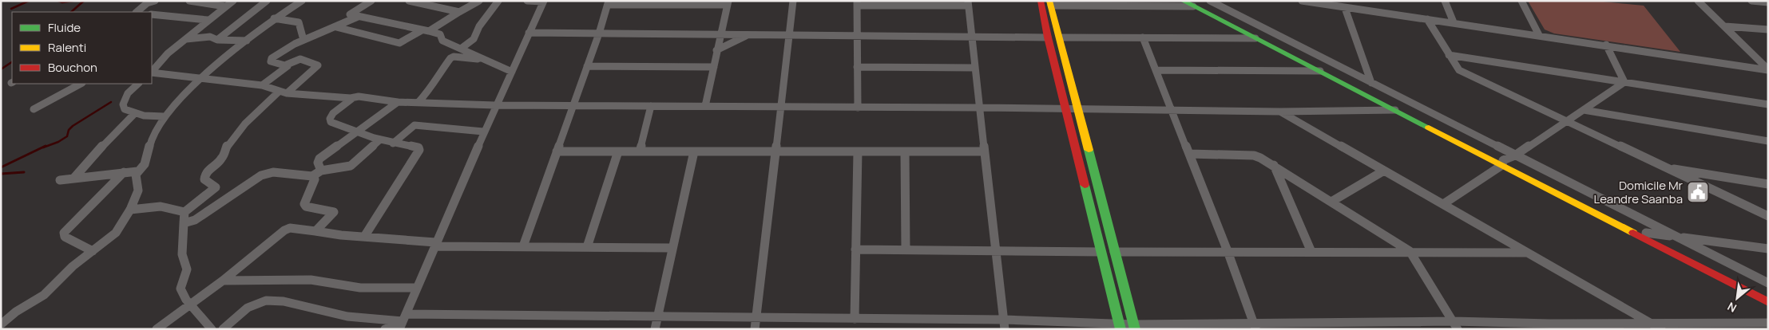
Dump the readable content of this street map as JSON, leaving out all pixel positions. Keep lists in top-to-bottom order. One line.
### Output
{"places":{"public building":["Domicile Mr Leandre Saanba"]},"legend":["Fluide","Ralenti","Bouchon"],"north":"bottom left"}
